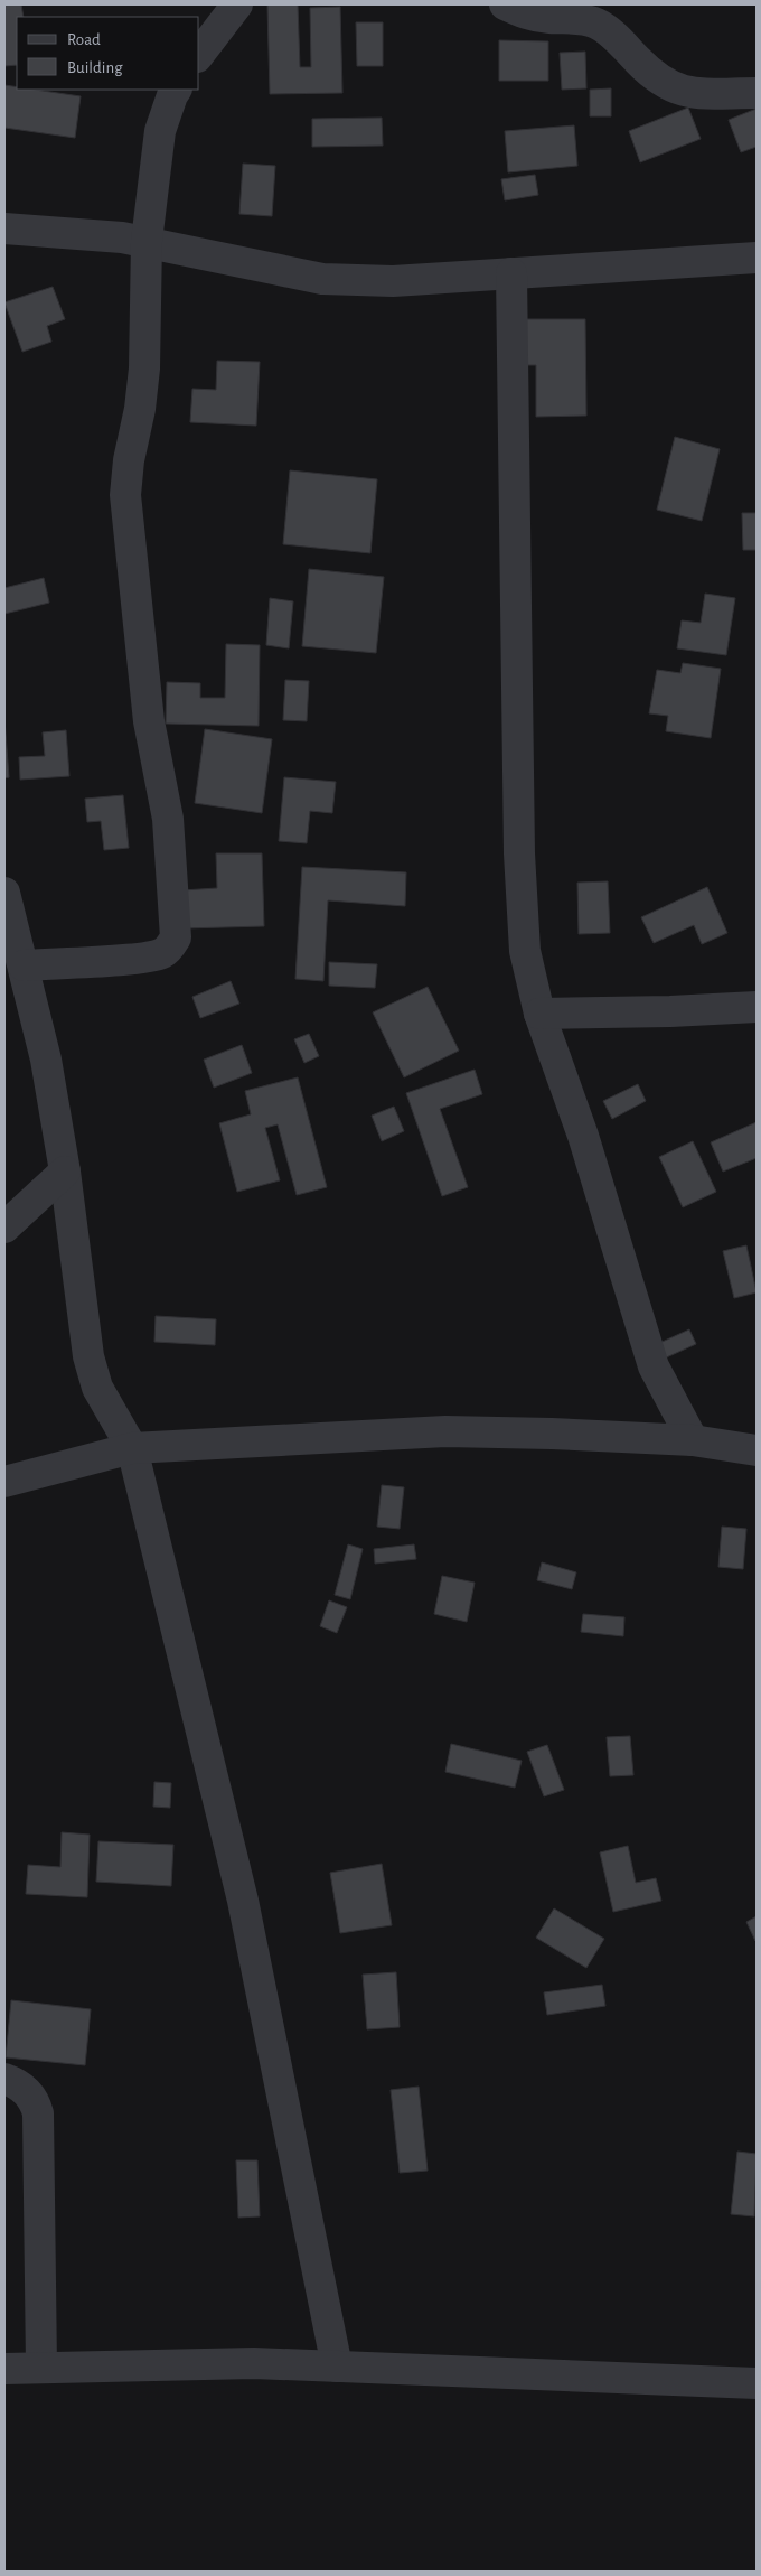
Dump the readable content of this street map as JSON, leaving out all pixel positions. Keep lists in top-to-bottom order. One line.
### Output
{"legend":["Road","Building"]}
